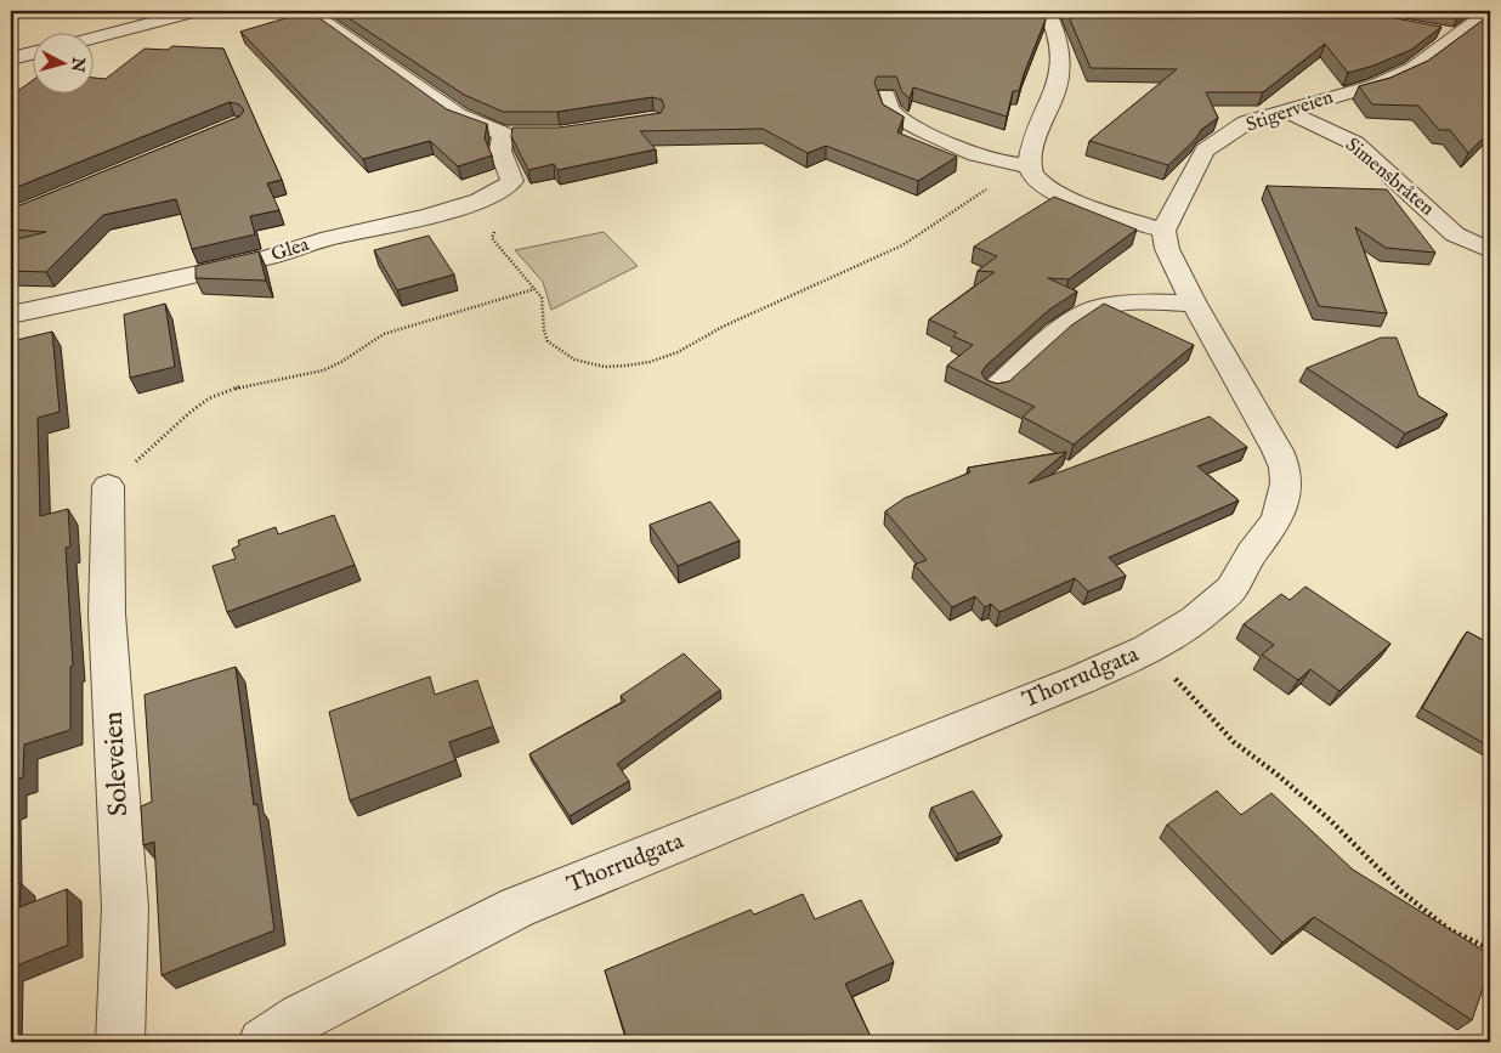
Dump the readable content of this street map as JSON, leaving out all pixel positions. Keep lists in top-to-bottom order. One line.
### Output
{"streets":{"street":["Stigerveien","Simensbråten","Glea","Thorrudgata","Soleveien"]},"crossings":[["Stigerveien","Simensbråten"],["Stigerveien","Thorrudgata"]],"north":"right"}
